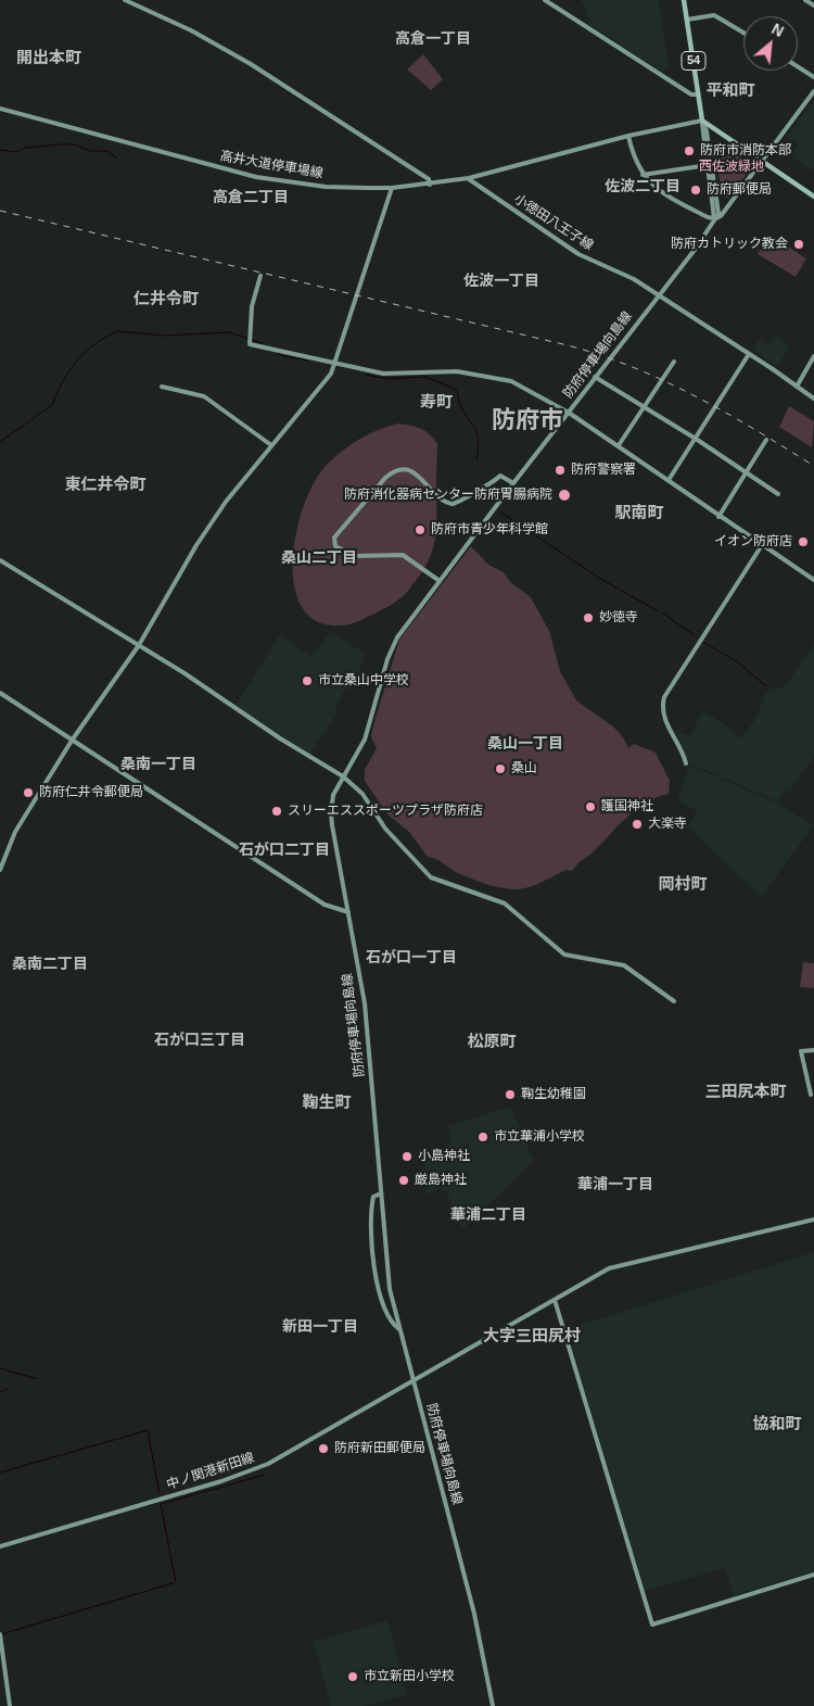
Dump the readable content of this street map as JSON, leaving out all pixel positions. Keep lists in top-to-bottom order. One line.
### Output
{"streets":{"main road":["54"],"street":["高井大道停車場線","小徳田八王子線","防府停車場向島線","中ノ関港新田線"]},"crossings":[["54","高井大道停車場線"],["高井大道停車場線","小徳田八王子線"],["小徳田八王子線","防府停車場向島線"],["防府停車場向島線","中ノ関港新田線"]],"districts":["高倉一丁目","開出本町","平和町","佐波二丁目","高倉二丁目","佐波一丁目","仁井令町","寿町","防府市","東仁井令町","駅南町","桑山二丁目","桑山一丁目","桑南一丁目","石が口二丁目","岡村町","石が口一丁目","桑南二丁目","石が口三丁目","松原町","三田尻本町","鞠生町","華浦一丁目","華浦二丁目","新田一丁目","大字三田尻村","協和町"],"parks":["西佐波緑地"],"places":["防府市消防本部","防府郵便局","防府カトリック教会","防府警察署","防府消化器病センター防府胃腸病院","防府市青少年科学館","イオン防府店","妙徳寺","市立桑山中学校","桑山","防府仁井令郵便局","護国神社","スリーエススポーツプラザ防府店","大楽寺","鞠生幼稚園","市立華浦小学校","小島神社","厳島神社","防府新田郵便局","市立新田小学校"],"north":"top right"}
